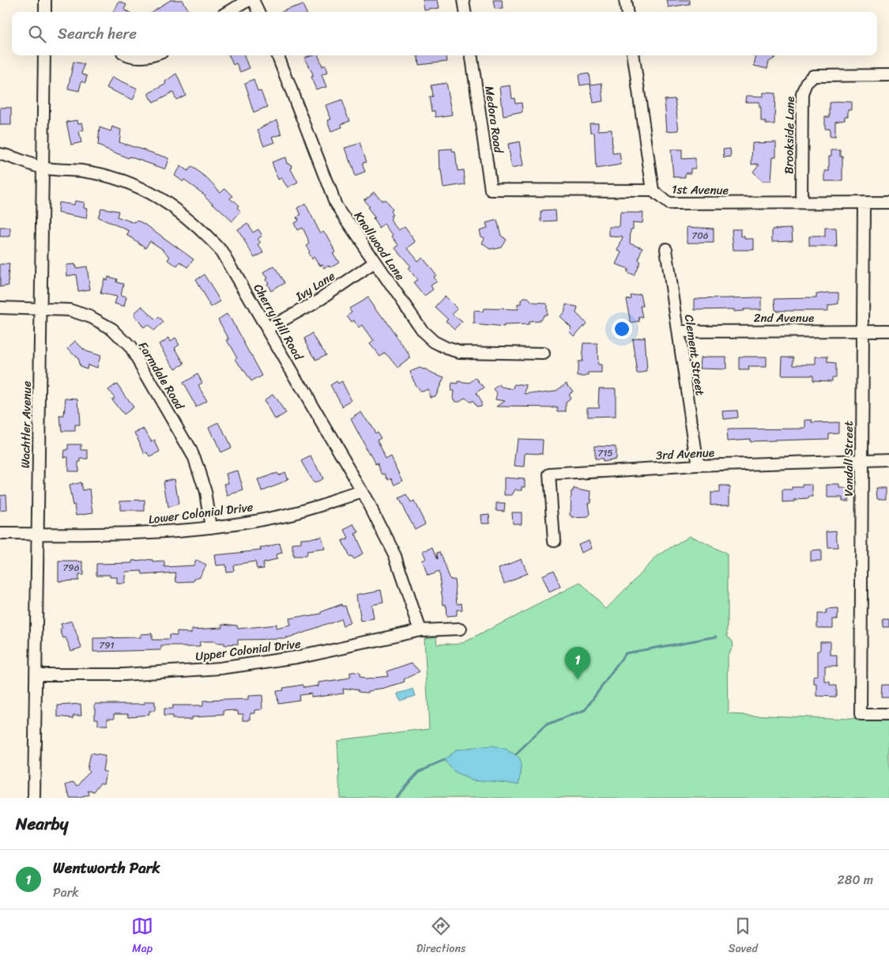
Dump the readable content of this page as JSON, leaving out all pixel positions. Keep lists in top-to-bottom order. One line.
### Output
{"streets":{"street":["Medora Road","Brookside Lane","1st Avenue","Knollwood Lane","Ivy Lane","2nd Avenue","Cherry Hill Road","Clement Street","Farmdale Road","Wachtler Avenue","3rd Avenue","Vandall Street","Lower Colonial Drive","Upper Colonial Drive"]},"crossings":[["Medora Road","1st Avenue"],["Brookside Lane","1st Avenue"],["1st Avenue","Vandall Street"],["Knollwood Lane","Ivy Lane"],["Ivy Lane","Cherry Hill Road"],["2nd Avenue","Clement Street"],["2nd Avenue","Vandall Street"],["Cherry Hill Road","Wachtler Avenue"],["Cherry Hill Road","Lower Colonial Drive"],["Cherry Hill Road","Upper Colonial Drive"],["Clement Street","3rd Avenue"],["Farmdale Road","Wachtler Avenue"],["Farmdale Road","Lower Colonial Drive"],["Wachtler Avenue","Lower Colonial Drive"],["Wachtler Avenue","Upper Colonial Drive"],["3rd Avenue","Vandall Street"]],"house_numbers":["706","715","796","791"],"page":{"search":"Search here","pins":"1","heading":"Nearby","list":[{"mark":"1","name":"Wentworth Park","note":"Park","value":"280 m"}],"nav":["Map","Directions","Saved"]}}
